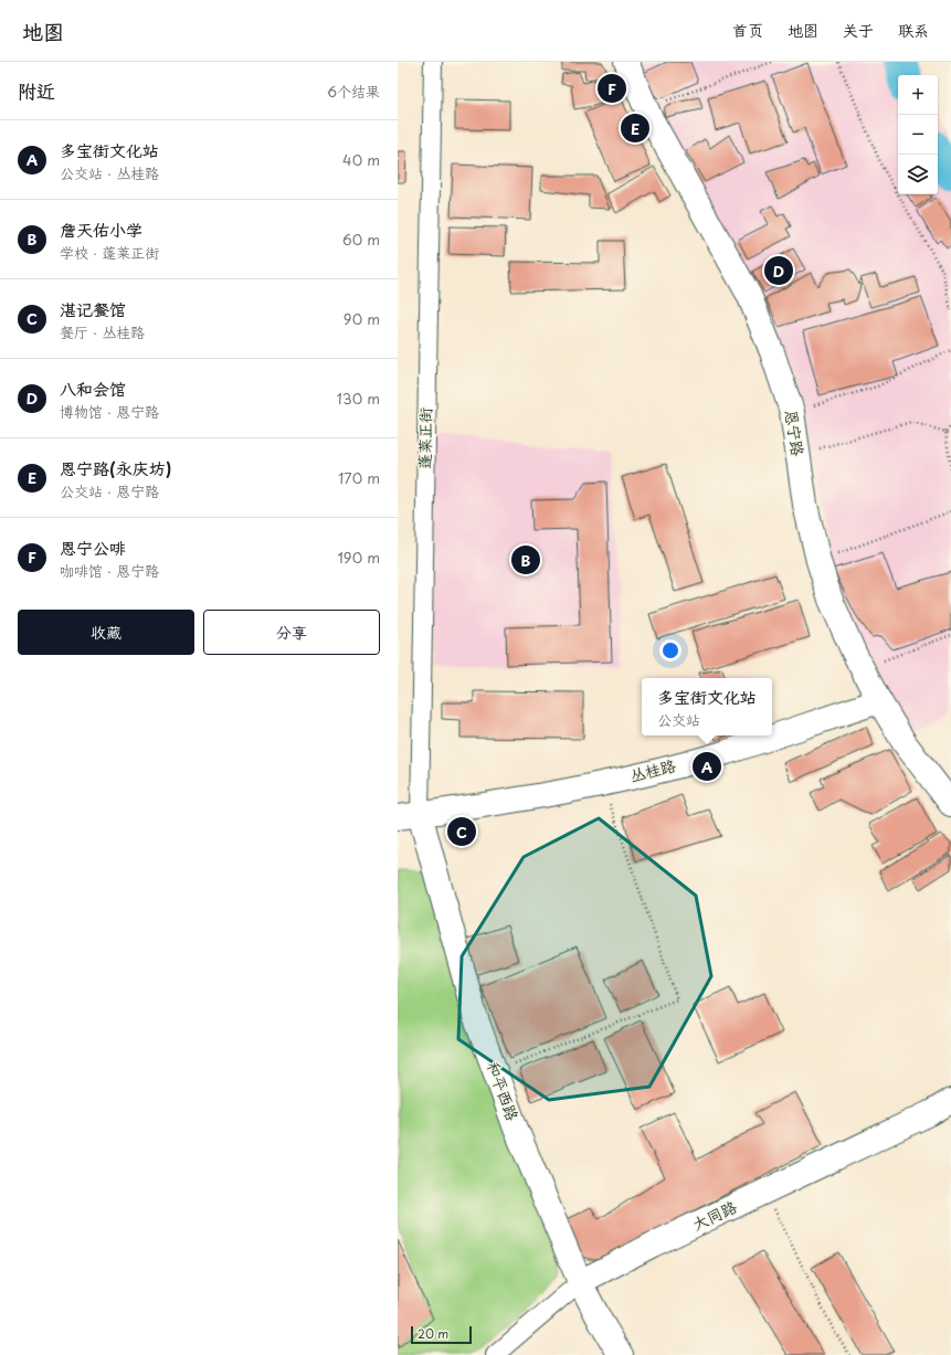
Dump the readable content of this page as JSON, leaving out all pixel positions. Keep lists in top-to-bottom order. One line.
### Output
{"streets":{"street":["恩宁路","蓬莱正街","丛桂路","和平西路","大同路"]},"crossings":[["恩宁路","丛桂路"],["蓬莱正街","丛桂路"],["蓬莱正街","和平西路"],["丛桂路","和平西路"],["和平西路","大同路"]],"scale_bar":"20 m","page":{"header":"地图","nav":["首页","地图","关于","联系"],"heading":["附近","6个结果"],"pins":["F","E","D","B","A","C"],"map_buttons":["+","−"],"list":[{"mark":"A","name":"多宝街文化站","note":"公交站 · 丛桂路","value":"40 m"},{"mark":"B","name":"詹天佑小学","note":"学校 · 蓬莱正街","value":"60 m"},{"mark":"C","name":"湛记餐馆","note":"餐厅 · 丛桂路","value":"90 m"},{"mark":"D","name":"八和会馆","note":"博物馆 · 恩宁路","value":"130 m"},{"mark":"E","name":"恩宁路(永庆坊)","note":"公交站 · 恩宁路","value":"170 m"},{"mark":"F","name":"恩宁公啡","note":"咖啡馆 · 恩宁路","value":"190 m"}],"buttons":["收藏","分享"],"popup":["多宝街文化站","公交站"],"scale":"20 m"}}
